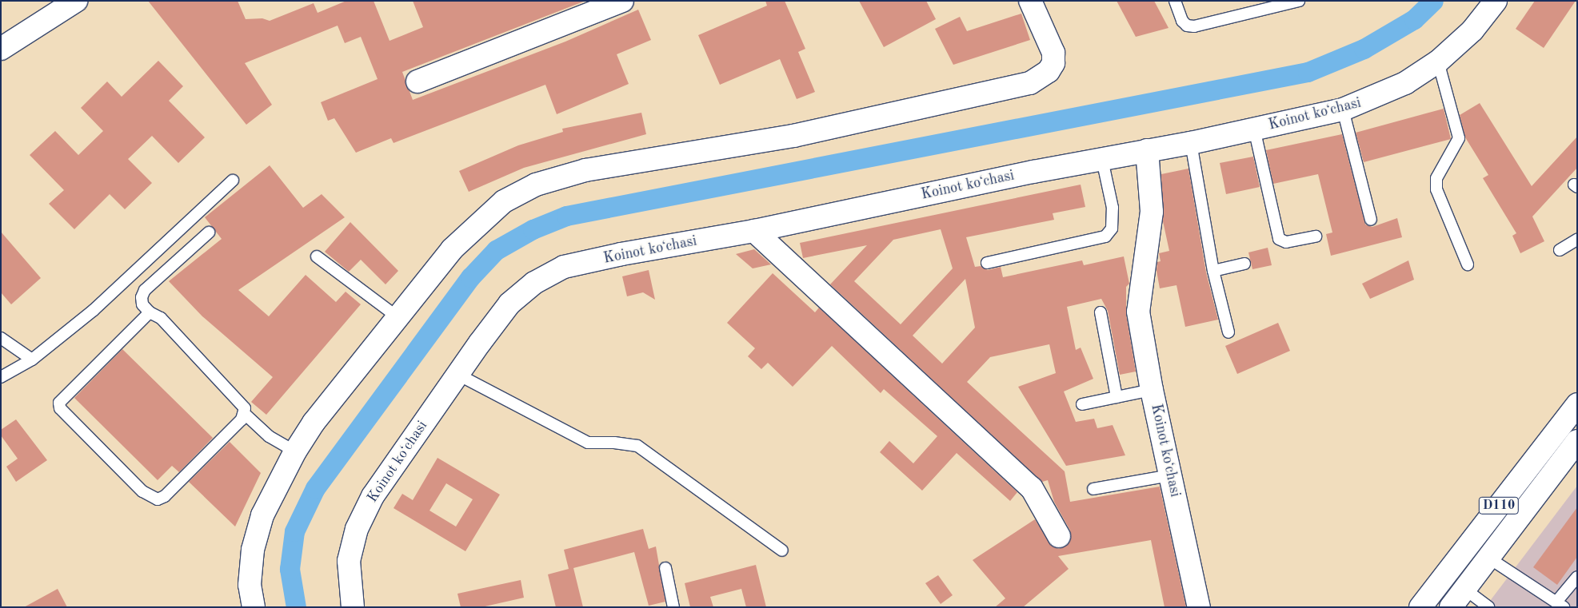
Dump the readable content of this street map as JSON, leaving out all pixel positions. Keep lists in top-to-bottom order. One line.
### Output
{"streets":{"street":["Koinot koʻchasi","D110"]}}
